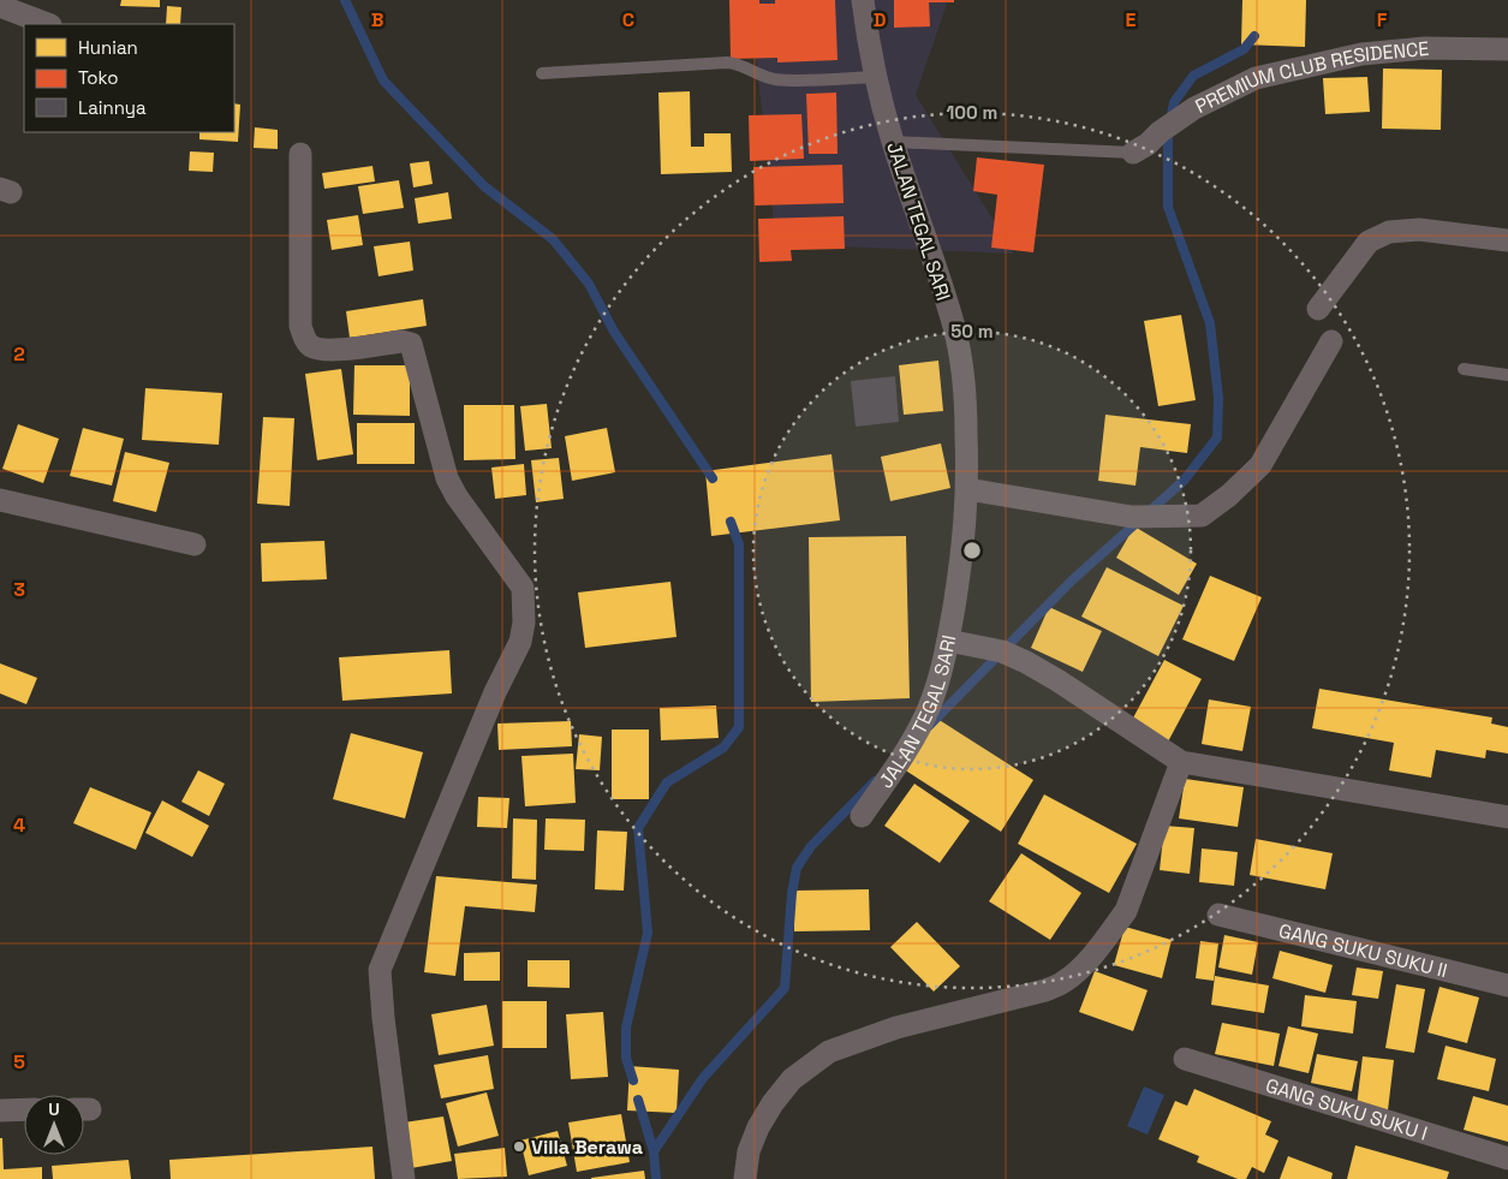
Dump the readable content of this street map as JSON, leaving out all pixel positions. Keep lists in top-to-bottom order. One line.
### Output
{"streets":{"street":["PREMIUM CLUB RESIDENCE","JALAN TEGAL SARI","GANG SUKU SUKU II","GANG SUKU SUKU I"]},"places":["Villa Berawa"],"legend":["Hunian","Toko","Lainnya"],"north":"top","grid":{"columns":["B","C","D","E","F"],"rows":["2","3","4","5"]},"rings":["100 m","50 m"]}
